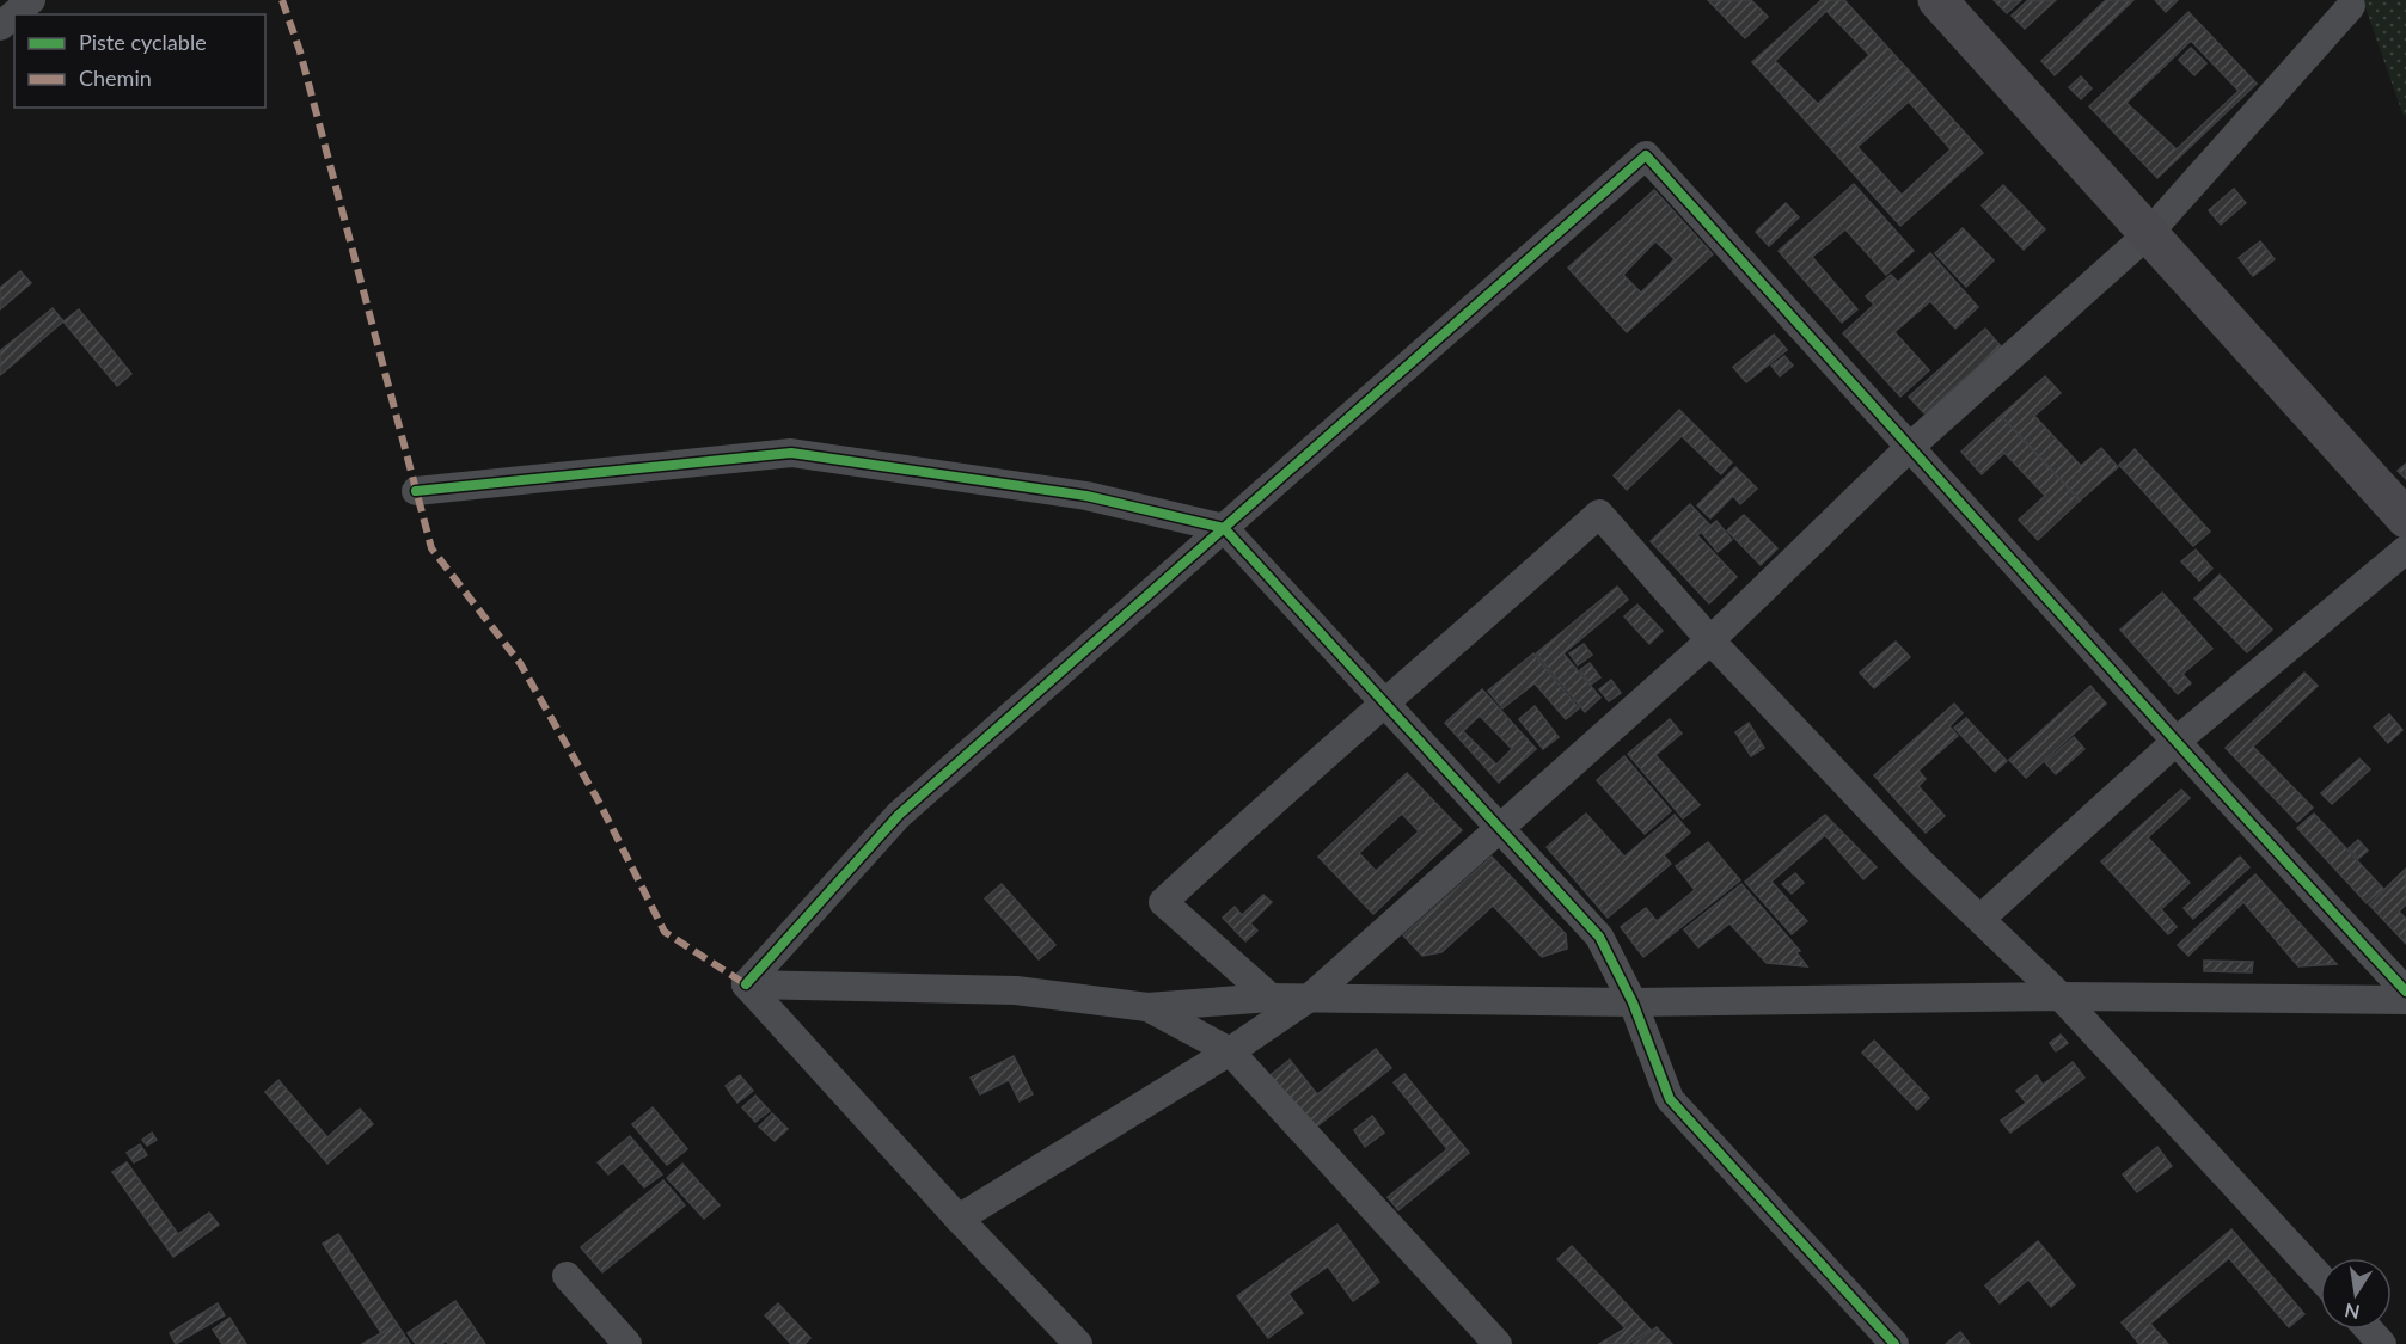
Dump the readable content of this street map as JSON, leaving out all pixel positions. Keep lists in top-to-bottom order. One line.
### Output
{"legend":["Piste cyclable","Chemin"],"north":"bottom"}
